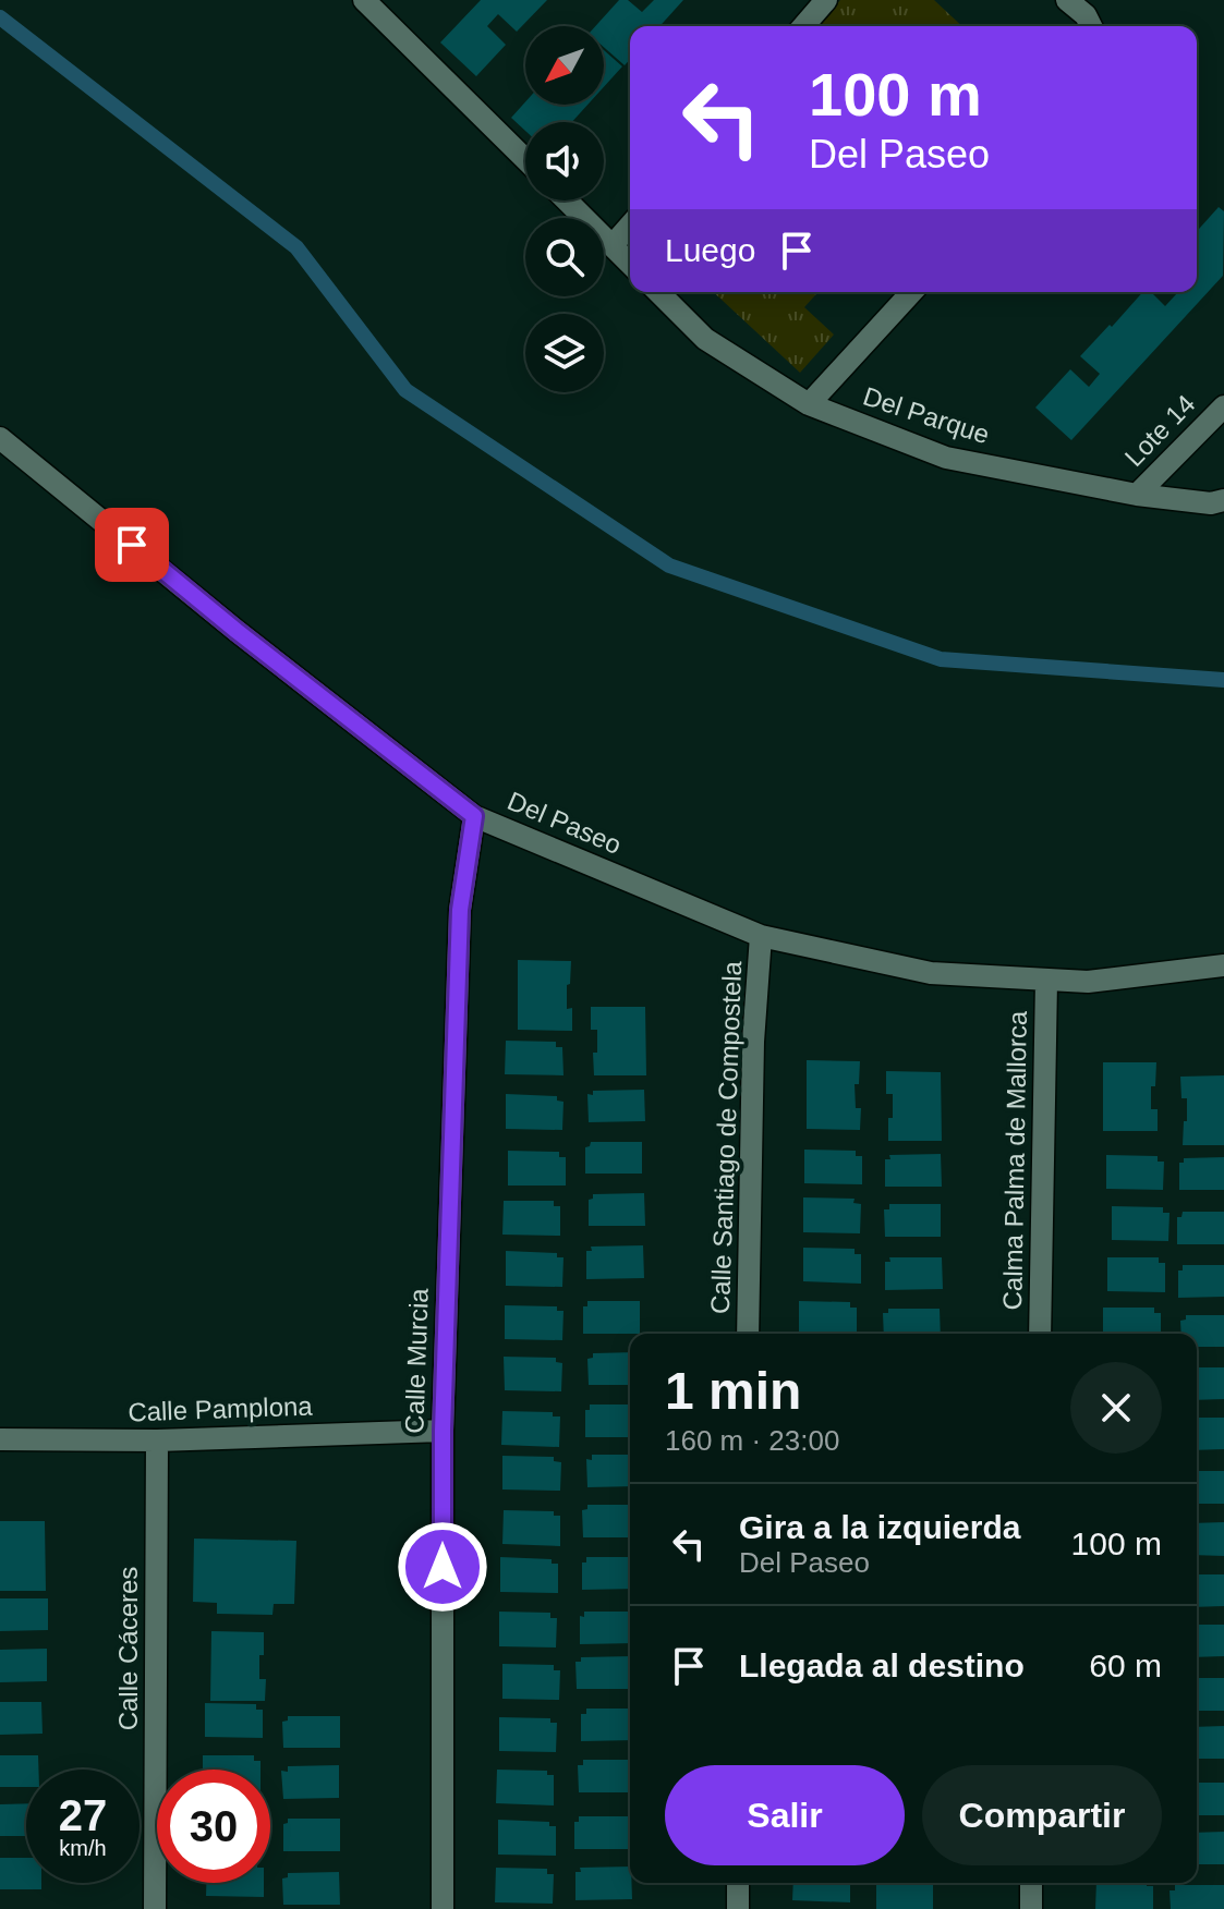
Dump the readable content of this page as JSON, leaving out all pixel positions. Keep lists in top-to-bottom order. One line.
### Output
{"streets":{"street":["Del Parque","Lote 14","Del Paseo","Calle Santiago de Compostela","Calma Palma de Mallorca","Calle Murcia","Calle Pamplona","Calle Cáceres"]},"crossings":[["Del Parque","Lote 14"],["Del Paseo","Calle Santiago de Compostela"],["Del Paseo","Calma Palma de Mallorca"],["Del Paseo","Calle Murcia"],["Calle Murcia","Calle Pamplona"],["Calle Pamplona","Calle Cáceres"]],"north":"bottom left","page":{"turn":["100 m","Del Paseo"],"then":"Luego","heading":["1 min","160 m · 23:00"],"list":[{"name":"Gira a la izquierda","note":"Del Paseo","value":"100 m"},{"name":"Llegada al destino","value":"60 m"}],"buttons":["Salir","Compartir"],"speed":"27 km/h","limit":"30"}}
